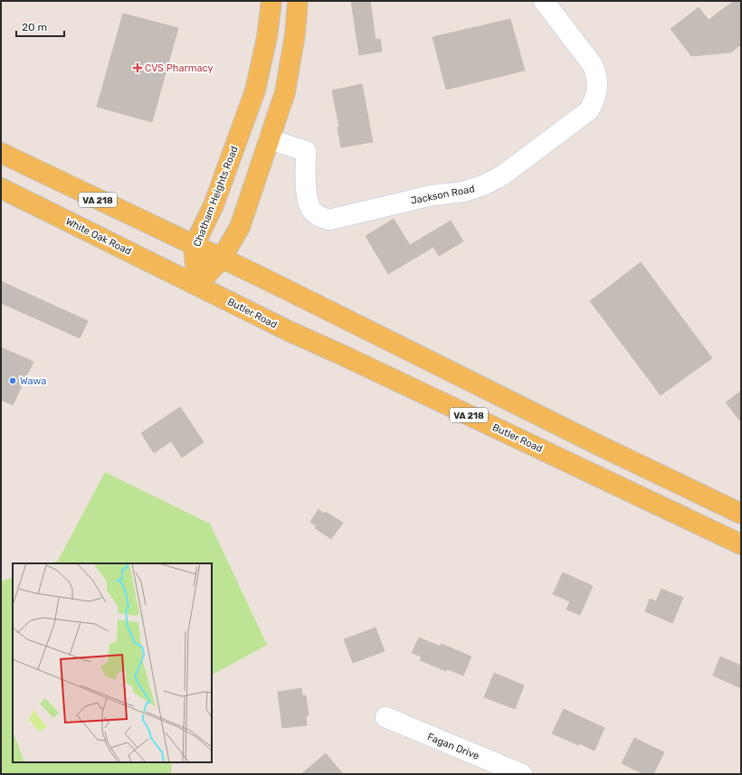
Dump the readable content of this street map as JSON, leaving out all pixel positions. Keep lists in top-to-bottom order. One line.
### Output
{"streets":{"main road":["Chatham Heights Road","VA 218","White Oak Road","Butler Road"],"street":["Jackson Road","Fagan Drive"]},"crossings":[["Chatham Heights Road","VA 218"],["Chatham Heights Road","White Oak Road"],["Chatham Heights Road","Butler Road"],["White Oak Road","Butler Road"]],"places":{"health":["CVS Pharmacy"],"other":["Wawa"]},"scale_bar":"20 m"}
